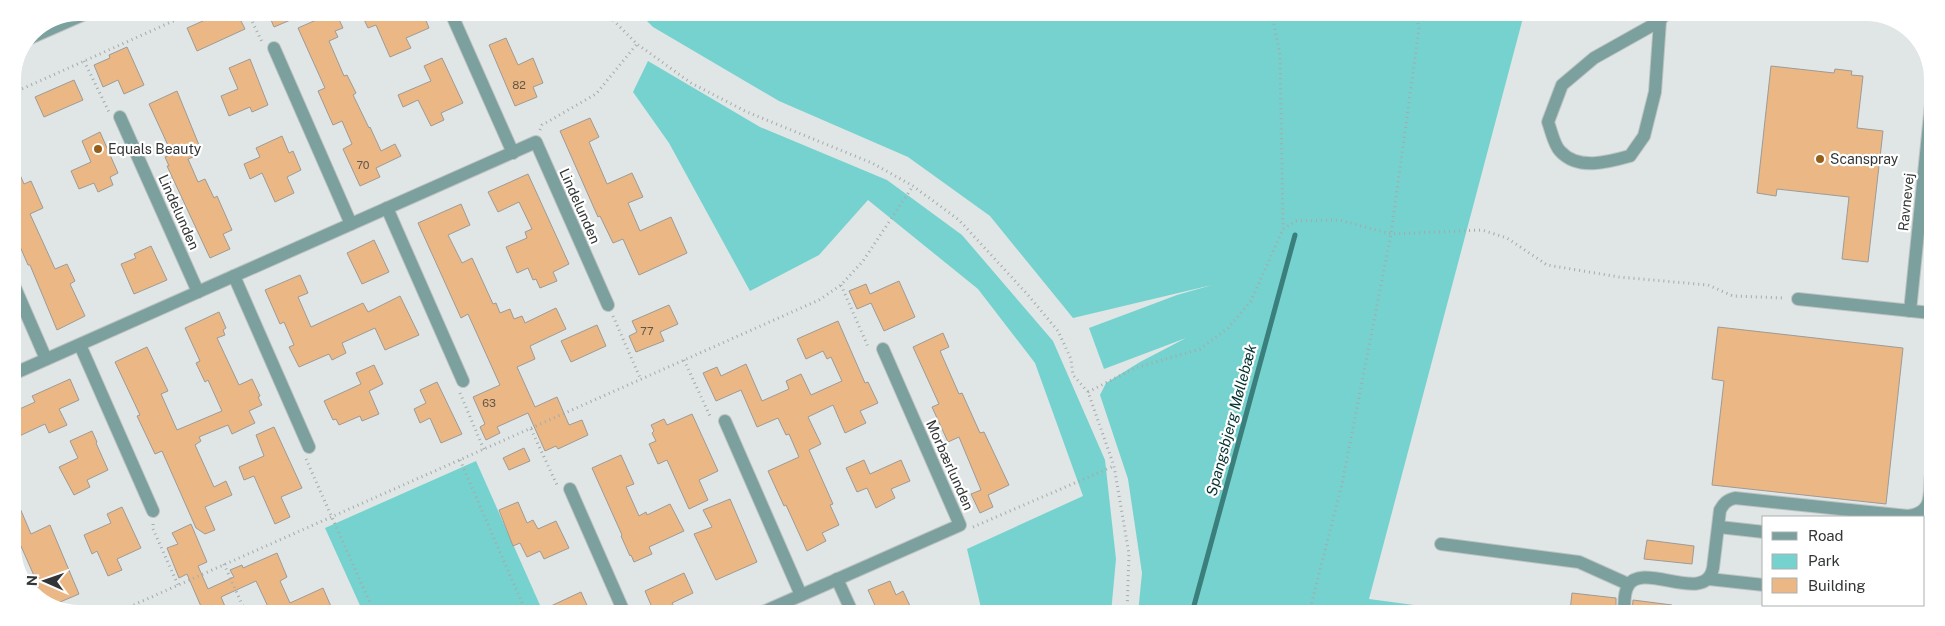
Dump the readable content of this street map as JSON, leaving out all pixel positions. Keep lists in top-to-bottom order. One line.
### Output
{"streets":{"street":["Ravnevej","Lindelunden","Morbærlunden"]},"water":["Spangsbjerg Møllebæk"],"places":["Equals Beauty","Scanspray"],"house_numbers":["82","70","77","63"],"legend":["Road","Park","Building"],"north":"left"}
